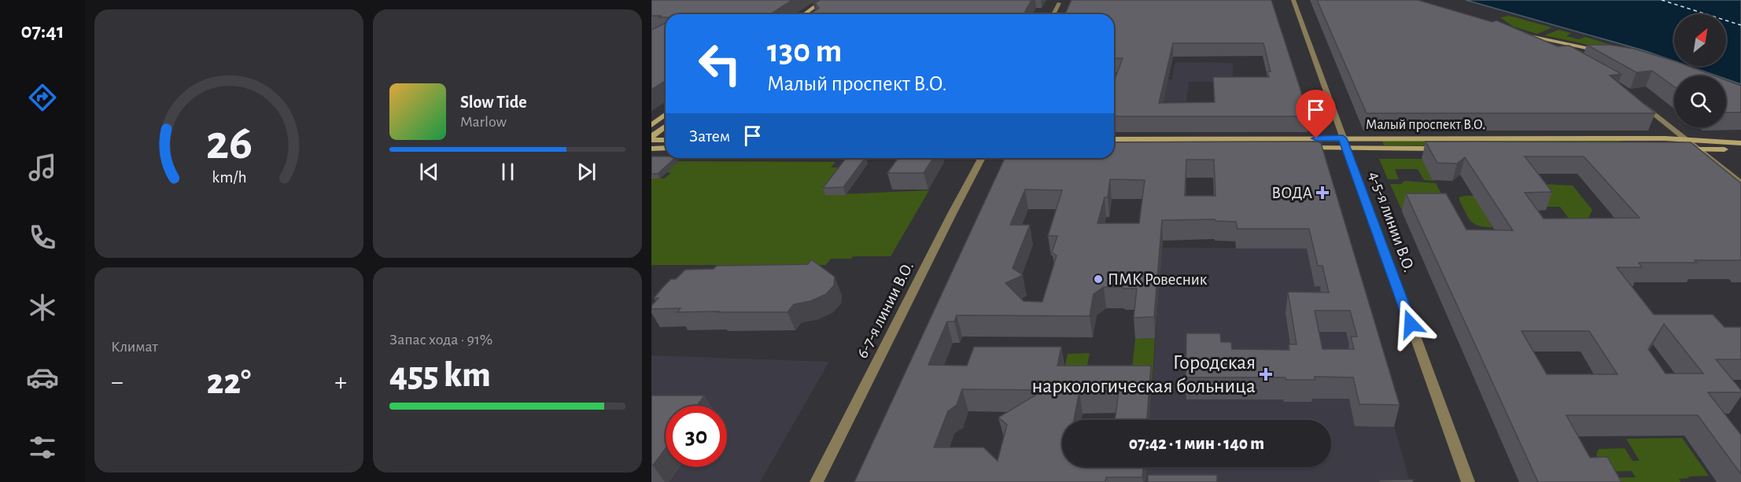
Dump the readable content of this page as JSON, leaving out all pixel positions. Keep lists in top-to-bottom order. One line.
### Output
{"streets":{"main road":["Малый проспект В.О."],"street":["4-5-я линии В.О.","6-7-я линии В.О."]},"crossings":[["Малый проспект В.О.","4-5-я линии В.О."]],"places":{"health":["ВОДА","Городская наркологическая больница"],"other":["ПМК Ровесник"]},"north":"top right","page":{"tabs":"07:41","turn":["130 m","Малый проспект В.О."],"song":["Slow Tide","Marlow"],"then":"Затем","tile":["Климат",["Запас хода · 91%","455 km"]],"heat":["−","22°","+"],"limit":"30","trip":"07:42 · 1 мин · 140 m","gauge":["26","km/h"]}}
